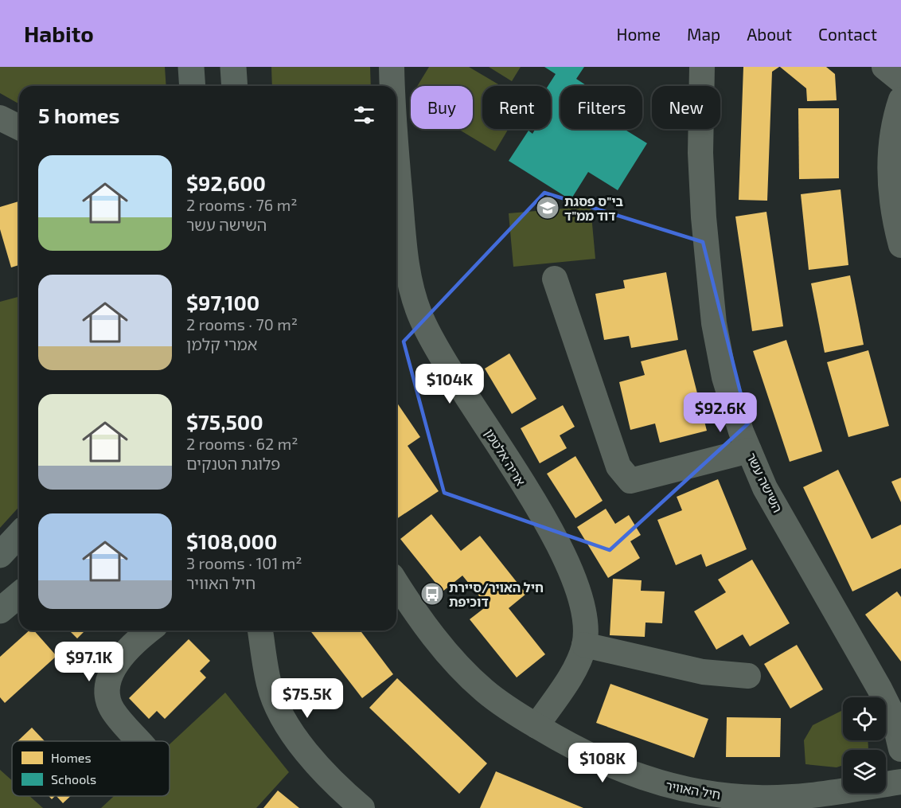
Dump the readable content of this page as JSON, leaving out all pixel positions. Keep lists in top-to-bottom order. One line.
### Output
{"streets":{"street":["אריה אלטמן","השישה עשר","חיל האוויר"]},"crossings":[["אריה אלטמן","חיל האוויר"]],"places":{"school or university":["בי\"ס פסגת דוד ממ\"ד"],"bus stop":["חיל האויר/סיירת דוכיפת"]},"legend":["Homes","Schools"],"page":{"header":"Habito","nav":["Home","Map","About","Contact"],"chip":["Buy","Rent","Filters","New"],"heading":"5 homes","list":[{"name":"$92,600","note":"2 rooms · 76 m² · השישה עשר"},{"name":"$97,100","note":"2 rooms · 70 m² · אמרי קלמן"},{"name":"$75,500","note":"2 rooms · 62 m² · פלוגת הטנקים"},{"name":"$108,000","note":"3 rooms · 101 m² · חיל האוויר"}],"price":["$104K","$92.6K","$97.1K","$75.5K","$108K"]}}
